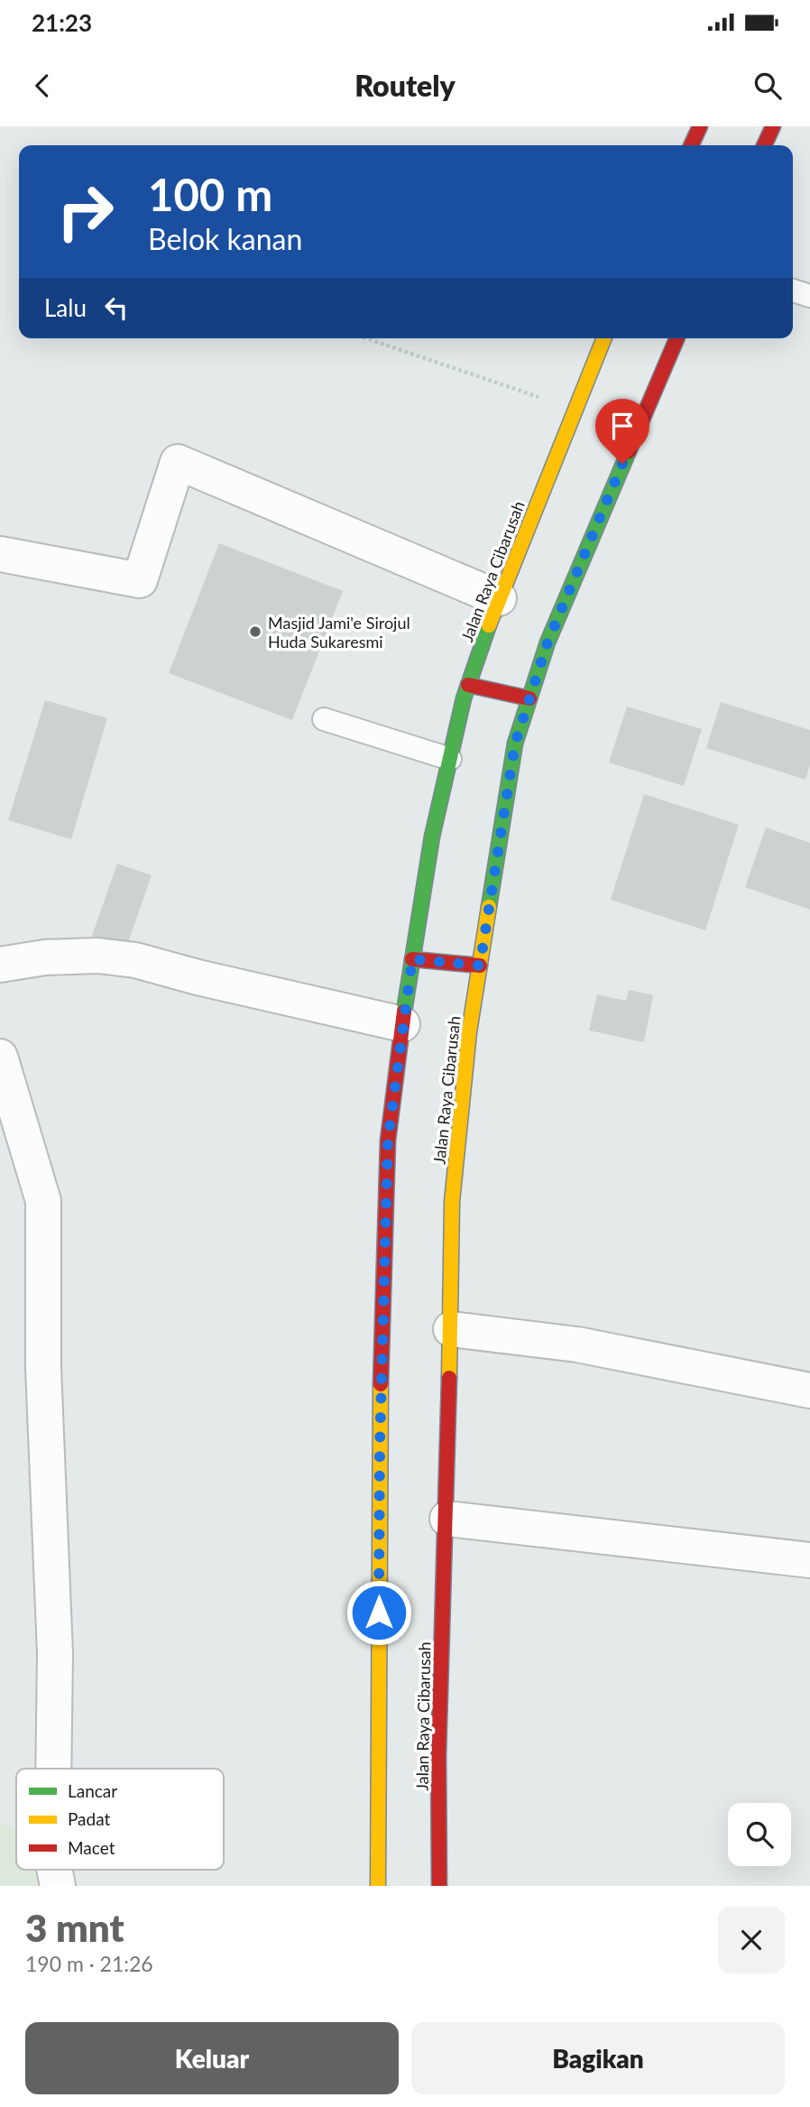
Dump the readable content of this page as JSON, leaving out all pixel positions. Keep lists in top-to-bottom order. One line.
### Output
{"streets":{"street":["Jalan Raya Cibarusah"]},"places":["Masjid Jami'e Sirojul Huda Sukaresmi"],"legend":["Lancar","Padat","Macet"],"page":{"status":"21:23","header":"Routely","turn":["100 m","Belok kanan"],"then":"Lalu","heading":["3 mnt","190 m · 21:26"],"buttons":["Keluar","Bagikan"]}}
